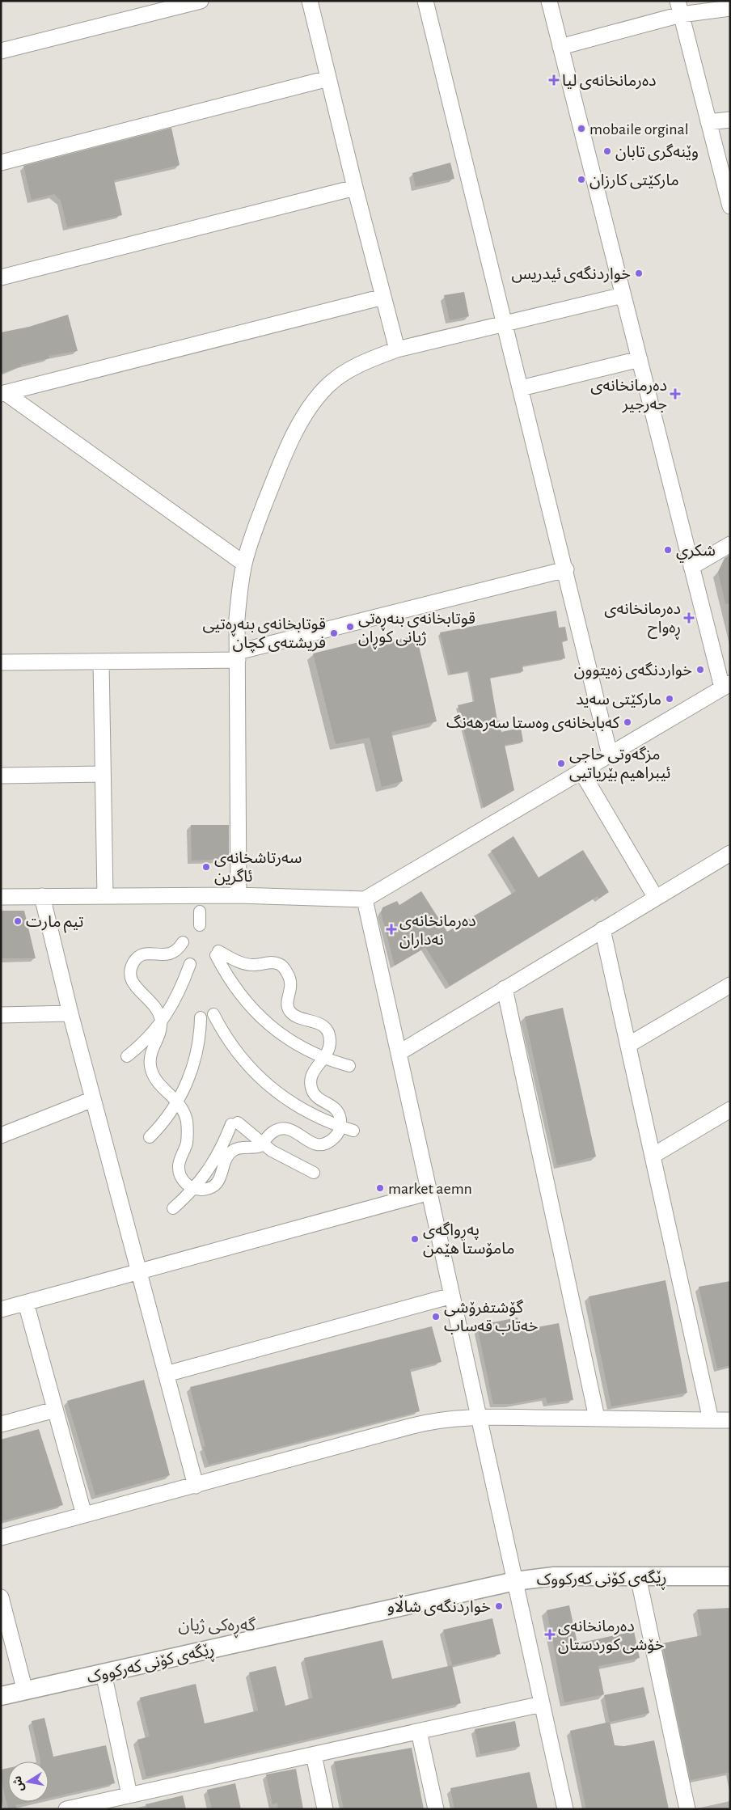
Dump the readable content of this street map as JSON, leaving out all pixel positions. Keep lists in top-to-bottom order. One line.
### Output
{"streets":{"street":["ڕێگەی کۆنی کەرکووک"]},"districts":["گەڕەکی ژیان"],"places":{"health":["دەرمانخانەی لیا","دەرمانخانەی جەرجیر","دەرمانخانەی ڕەواح","دەرمانخانەی نەداران","دەرمانخانەی خۆشی کوردستان"],"other":["mobaile orginal","وێنەگری تابان","مارکێتی کارزان","خواردنگەی ئیدریس","شكري","قوتابخانەی بنەڕەتی ژیانی کوڕان","قوتابخانەی بنەڕەتیی فریشتەی کچان","خواردنگەی زەیتوون","مارکێتی سەید","کەبابخانەی وەستا سەرهەنگ","مزگەوتی حاجی ئیبراهیم بێریاتیی","سەرتاشخانەی ئاگرین","تیم مارت","market aemn","پەڕواگەی مامۆستا هێمن","گۆشتفرۆشی خەتاب قەساب","خواردنگەی شاڵاو"]},"north":"left"}
